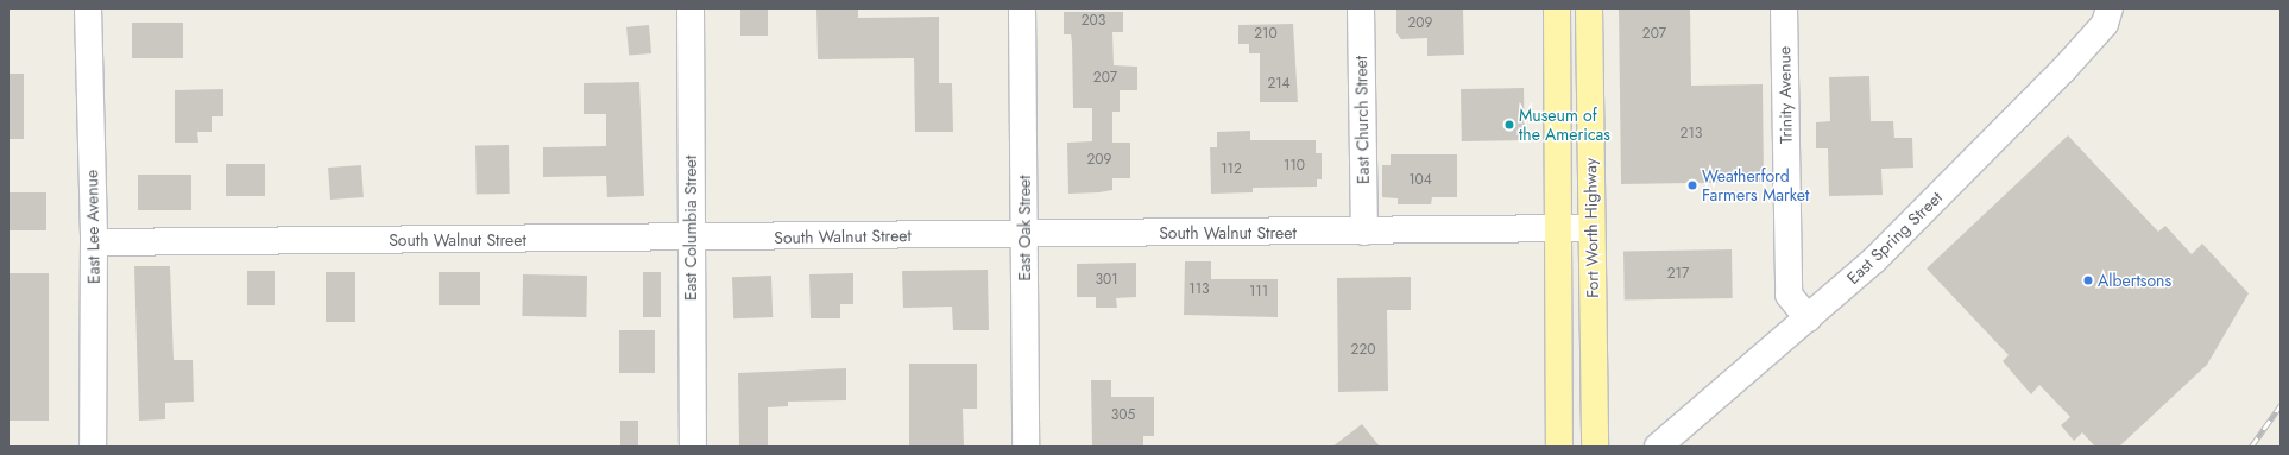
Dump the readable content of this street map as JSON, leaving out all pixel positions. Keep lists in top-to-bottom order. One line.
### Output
{"streets":{"main road":["Fort Worth Highway"],"street":["Trinity Avenue","East Church Street","East Lee Avenue","East Columbia Street","East Oak Street","South Walnut Street","East Spring Street"]},"crossings":[["Trinity Avenue","East Spring Street"],["East Church Street","South Walnut Street"],["East Lee Avenue","South Walnut Street"],["East Columbia Street","South Walnut Street"],["East Oak Street","South Walnut Street"],["Fort Worth Highway","South Walnut Street"]],"places":["Museum of the Americas","Weatherford Farmers Market","Albertsons"],"house_numbers":["203","209","210","207","207","214","213","209","110","112","104","217","301","113","111","220","305"]}
